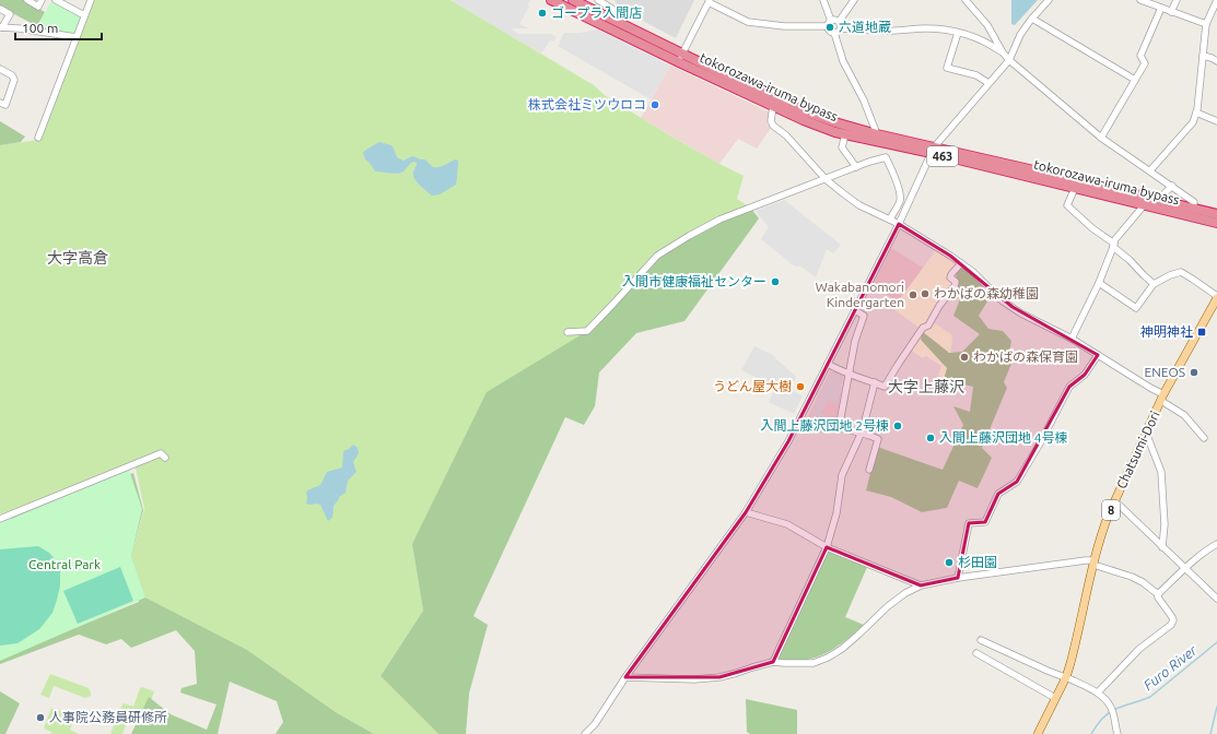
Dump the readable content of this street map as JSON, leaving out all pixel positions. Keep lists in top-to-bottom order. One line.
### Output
{"streets":{"highway":["tokorozawa-iruma bypass","463"],"main road":["Chatsumi-Dori","8"]},"districts":["大字高倉","大字上藤沢"],"water":["Furo River"],"parks":["Central Park"],"places":{"other":["ゴープラ入間店","六道地蔵","株式会社ミツウロコ","入間市健康福祉センター","わかばの森幼稚園","Wakabanomori Kindergarten","わかばの森保育園","ENEOS","うどん屋大樹","入間上藤沢団地 2号棟","入間上藤沢団地 4号棟","杉田園","人事院公務員研修所"],"transit":["神明神社"]},"scale_bar":"100 m"}
